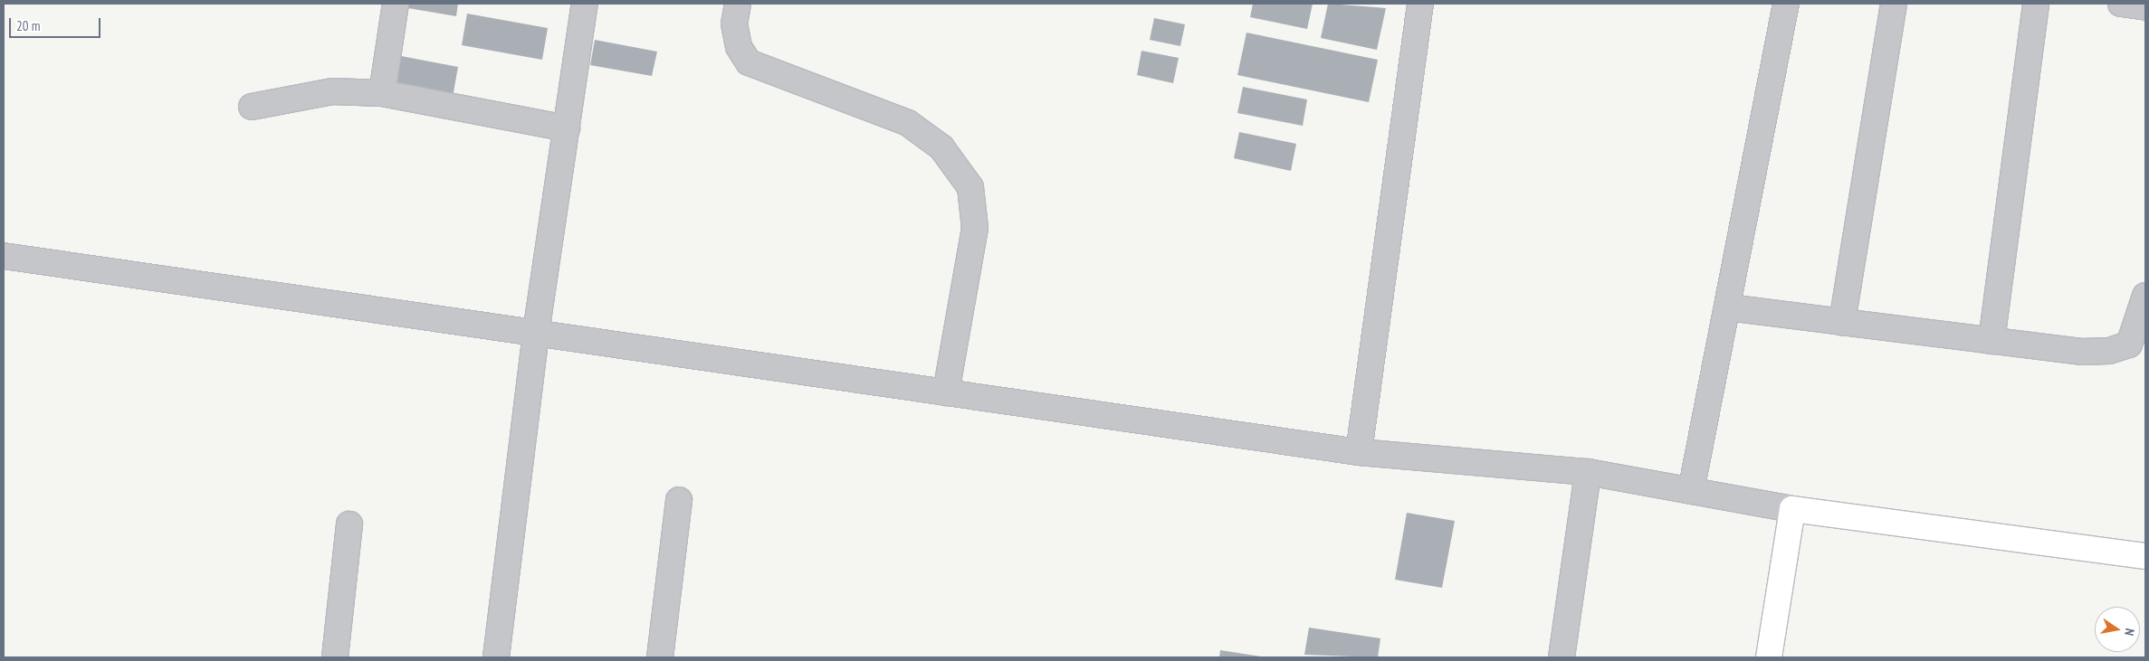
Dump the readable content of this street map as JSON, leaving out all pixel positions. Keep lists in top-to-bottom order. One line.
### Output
{"scale_bar":"20 m","north":"right"}
